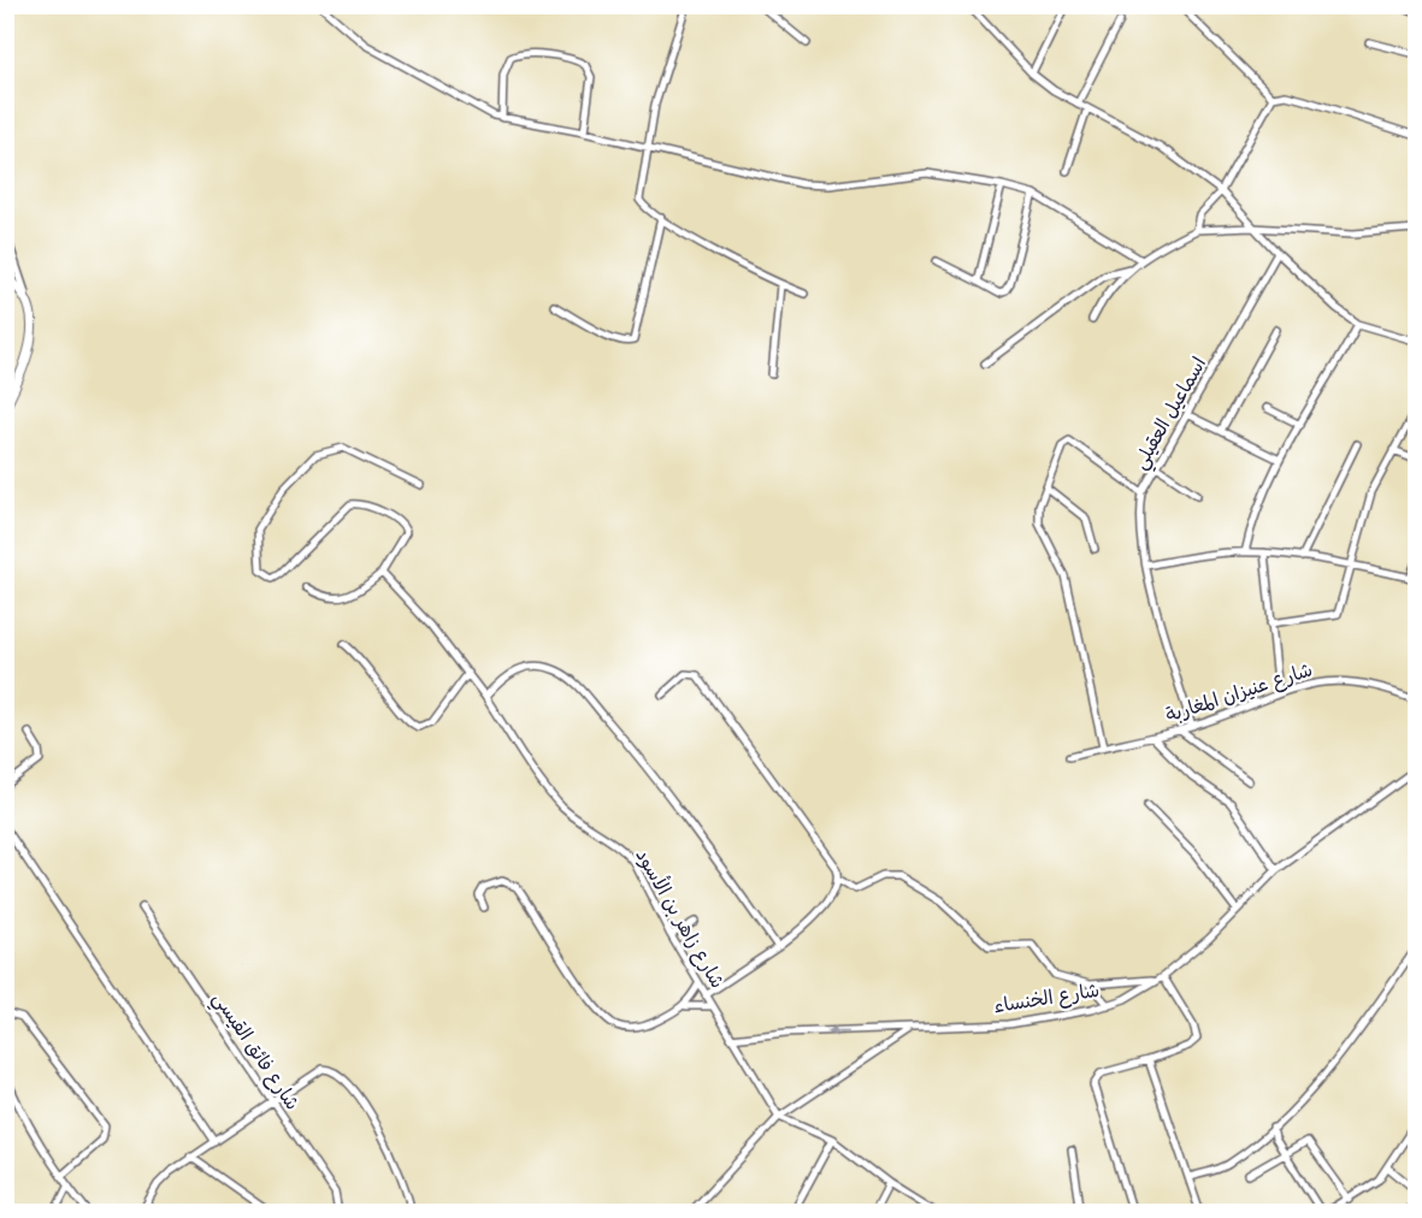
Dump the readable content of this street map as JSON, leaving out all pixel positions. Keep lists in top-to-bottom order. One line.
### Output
{"streets":{"street":["اسماعيل العقيلي","شارع عنيزان المغاربة","شارع زاهر بن الأسود","شارع الخنساء","شارع فائق القيسي"]},"crossings":[["اسماعيل العقيلي","شارع عنيزان المغاربة"],["شارع زاهر بن الأسود","شارع الخنساء"]]}
